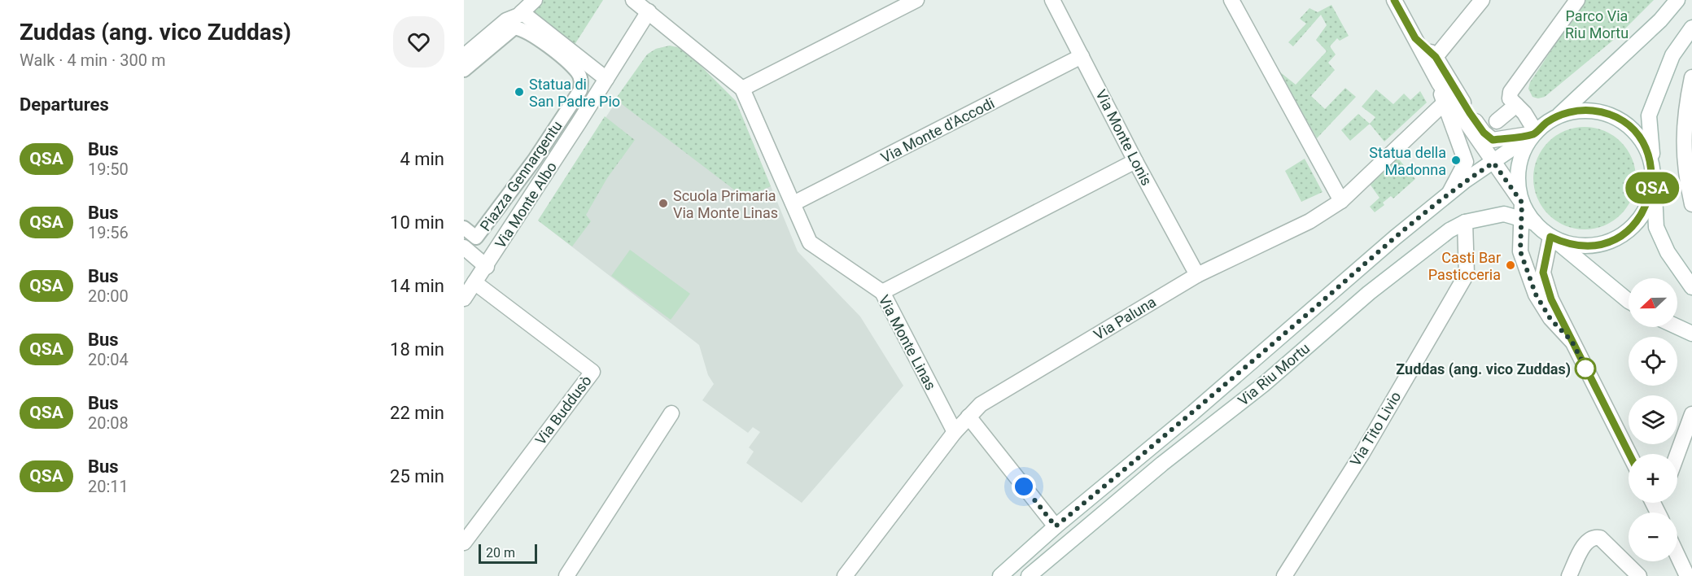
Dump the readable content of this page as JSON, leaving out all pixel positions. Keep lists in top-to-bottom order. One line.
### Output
{"streets":{"street":["Via Monte d'Accodi","Via Monte Lonis","Piazza Gennargentu","Via Monte Albo","Via Paluna","Via Monte Linas","Via Riu Mortu","Via Buddusò","Via Tito Livio"]},"crossings":[["Via Monte d'Accodi","Via Monte Lonis"],["Via Monte d'Accodi","Via Monte Linas"],["Via Monte Lonis","Via Paluna"],["Via Monte Albo","Via Monte Linas"],["Via Monte Albo","Via Buddusò"],["Via Paluna","Via Monte Linas"],["Via Riu Mortu","Via Tito Livio"]],"parks":["Parco Via Riu Mortu"],"places":["Statua di San Padre Pio","Statua della Madonna","Scuola Primaria Via Monte Linas","Casti Bar Pasticceria","Zuddas (ang. vico Zuddas)"],"lines":["bus line QSA"],"scale_bar":"20 m","north":"left","page":{"heading":[["Zuddas (ang. vico Zuddas)","Walk · 4 min · 300 m"],"Departures"],"on_map":"QSA","list":[{"mark":"QSA","name":"Bus","note":"19:50","value":"4 min"},{"mark":"QSA","name":"Bus","note":"19:56","value":"10 min"},{"mark":"QSA","name":"Bus","note":"20:00","value":"14 min"},{"mark":"QSA","name":"Bus","note":"20:04","value":"18 min"},{"mark":"QSA","name":"Bus","note":"20:08","value":"22 min"},{"mark":"QSA","name":"Bus","note":"20:11","value":"25 min"}],"map_buttons":["+","−"],"scale":"20 m"}}
